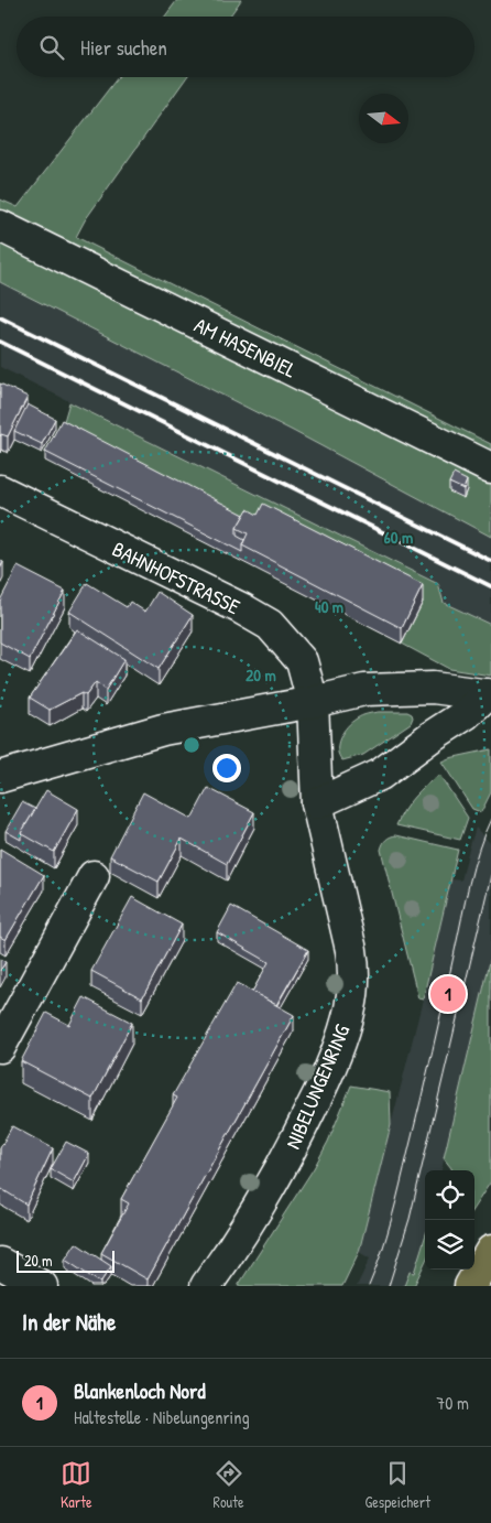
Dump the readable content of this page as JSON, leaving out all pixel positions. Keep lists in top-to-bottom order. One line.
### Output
{"streets":{"street":["AM HASENBIEL","BAHNHOFSTRASSE","NIBELUNGENRING"]},"crossings":[["BAHNHOFSTRASSE","NIBELUNGENRING"]],"scale_bar":"20 m","north":"right","page":{"search":"Hier suchen","pins":"1","scale":"20 m","heading":"In der Nähe","list":[{"mark":"1","name":"Blankenloch Nord","note":"Haltestelle · Nibelungenring","value":"70 m"}],"nav":["Karte","Route","Gespeichert"]},"rings":["60 m","40 m","20 m"]}
